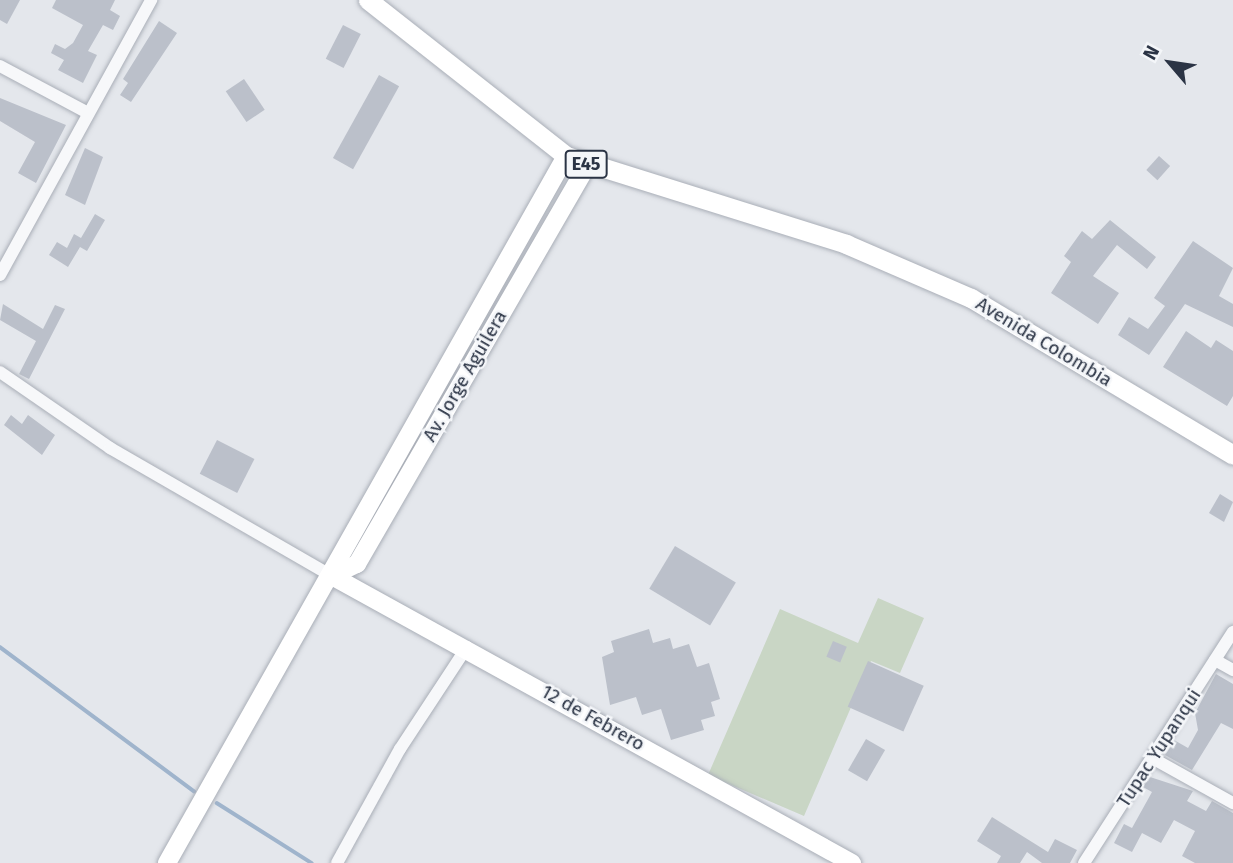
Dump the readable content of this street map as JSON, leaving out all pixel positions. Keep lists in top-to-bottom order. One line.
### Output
{"streets":{"main road":["E45","Avenida Colombia"],"street":["Av. Jorge Aguilera","12 de Febrero","Tupac Yupanqui"]},"crossings":[["E45","Avenida Colombia"],["E45","Av. Jorge Aguilera"],["Avenida Colombia","Av. Jorge Aguilera"],["Av. Jorge Aguilera","12 de Febrero"]],"north":"top left"}
